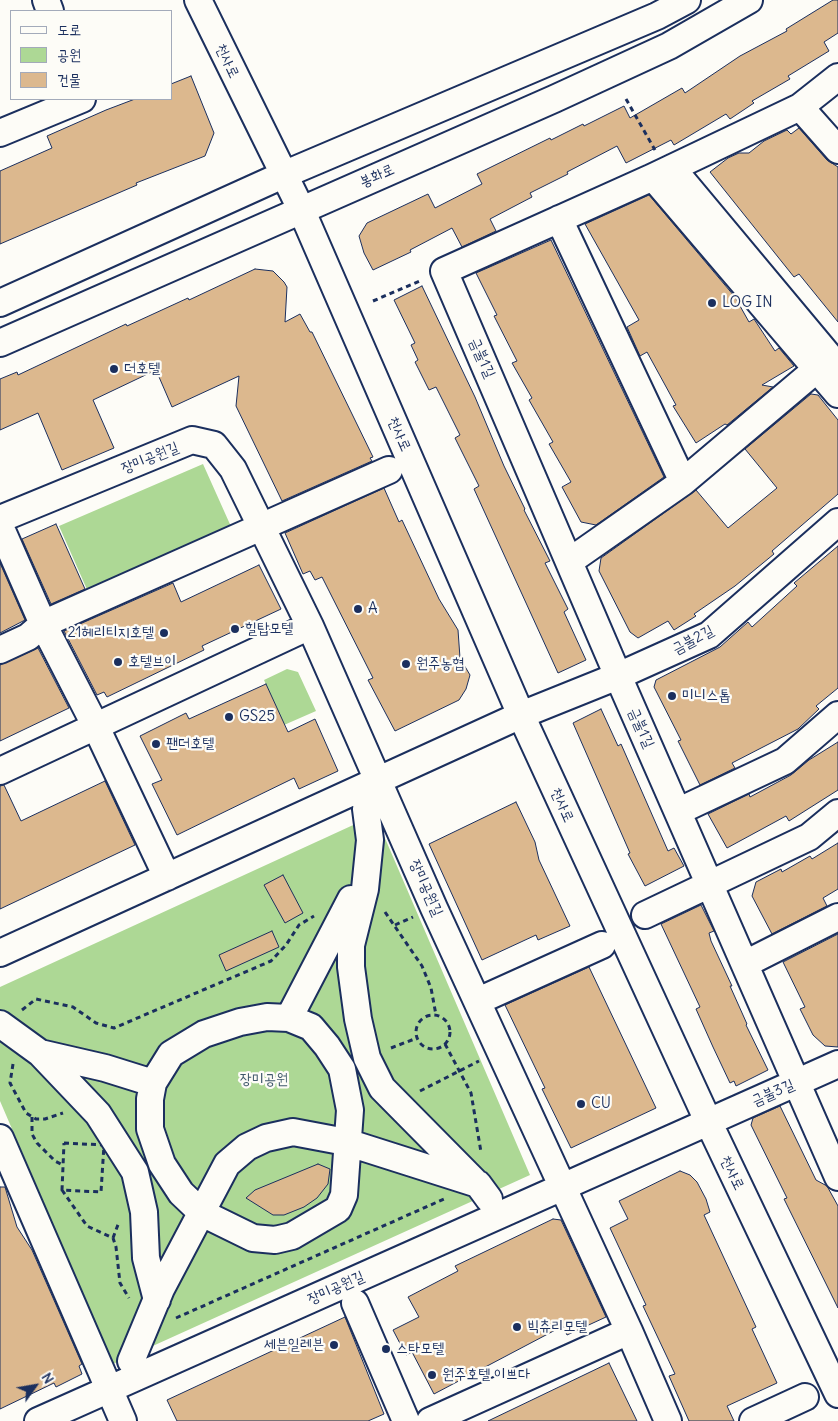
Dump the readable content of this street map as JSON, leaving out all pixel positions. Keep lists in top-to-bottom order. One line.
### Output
{"streets":{"street":["천사로","봉화로","금불1길","장미공원길","금불2길","금불3길"]},"crossings":[["천사로","봉화로"],["천사로","장미공원길"],["천사로","금불2길"],["천사로","금불3길"],["금불1길","금불2길"],["금불1길","금불3길"],["장미공원길","금불3길"]],"parks":["장미공원"],"places":["LOG IN","더호텔","A","힐탑모텔","21헤리티지호텔","호텔브이","원주농협","미니스톱","GS25","팬더호텔","CU","빅츄리모텔","세븐일레븐","스타모텔","원주호텔 이쁘다"],"legend":["도로","공원","건물"],"north":"top right"}
